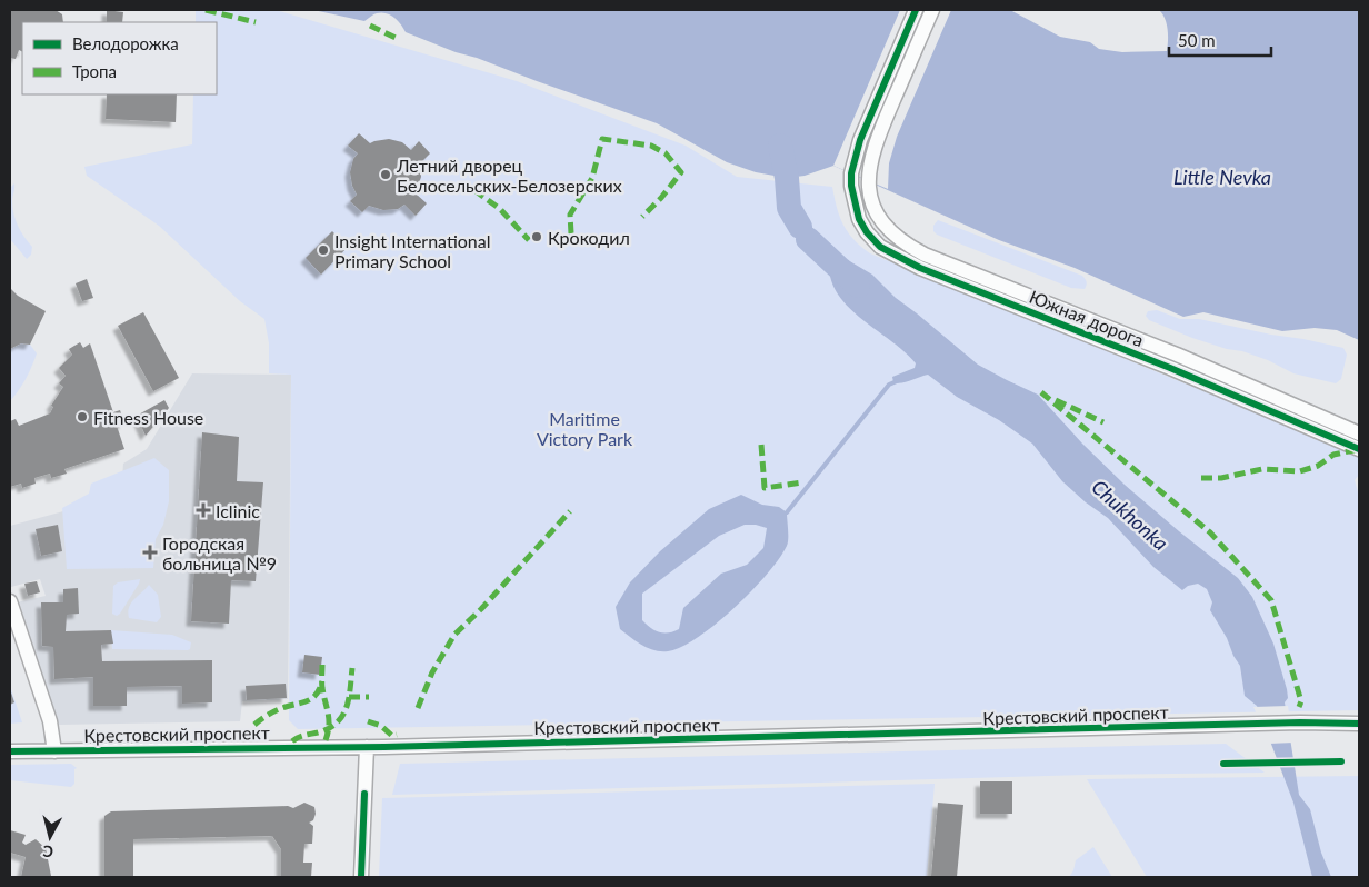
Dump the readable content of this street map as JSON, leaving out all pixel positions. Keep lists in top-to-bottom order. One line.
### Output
{"streets":{"street":["Южная дорога","Крестовский проспект"]},"water":["Little Nevka","Chukhonka"],"parks":["Maritime Victory Park"],"places":{"other":["Летний дворец Белосельских-Белозерских","Крокодил","Insight International Primary School","Fitness House"],"health":["Iclinic","Городская больница №9"]},"legend":["Велодорожка","Тропа"],"scale_bar":"50 m","north":"bottom"}
